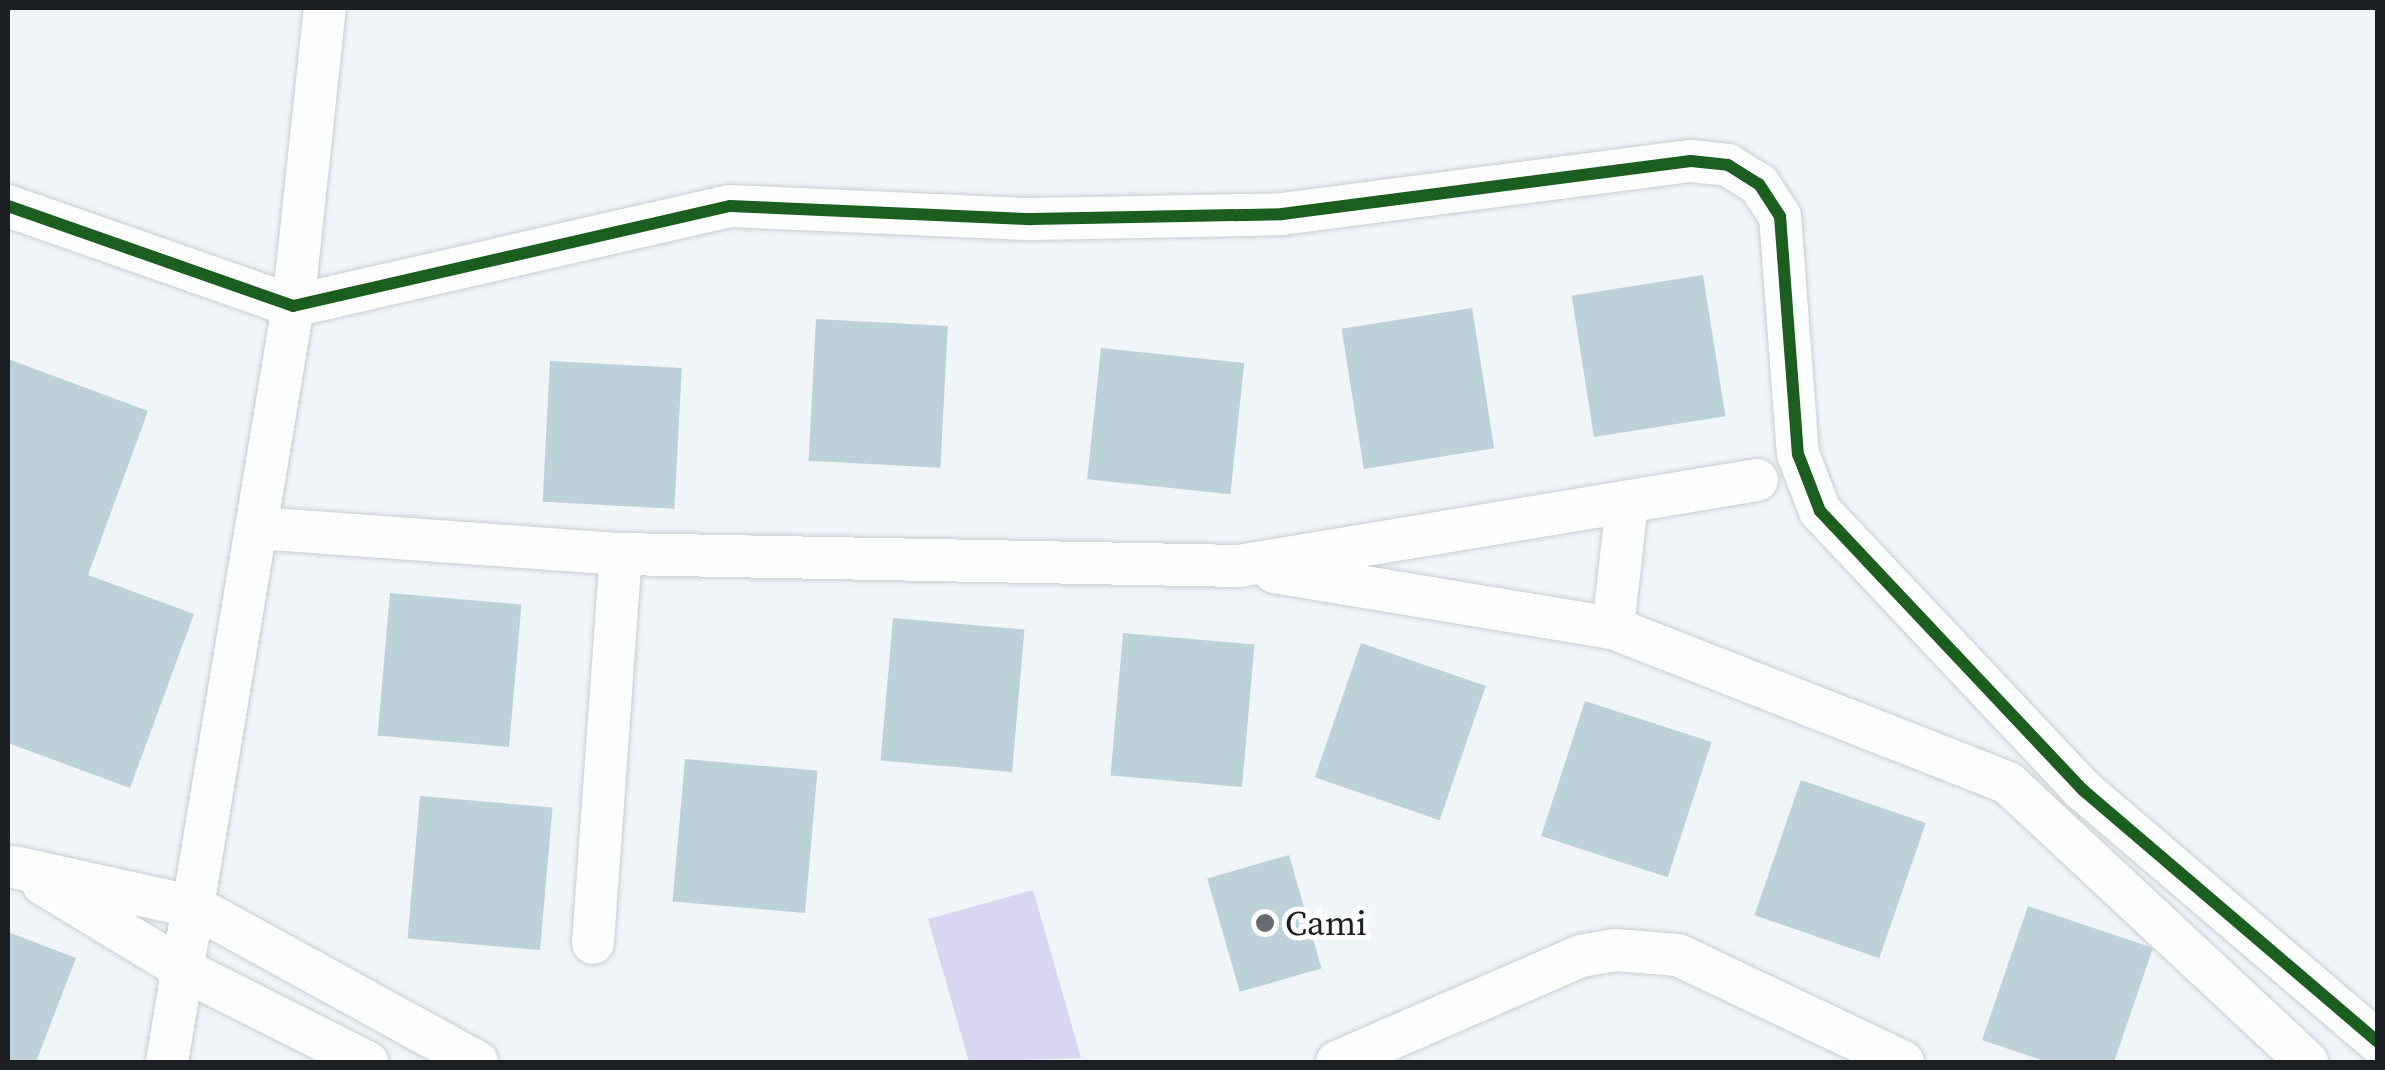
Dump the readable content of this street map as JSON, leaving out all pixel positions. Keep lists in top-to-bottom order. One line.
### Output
{"places":["Cami"]}
